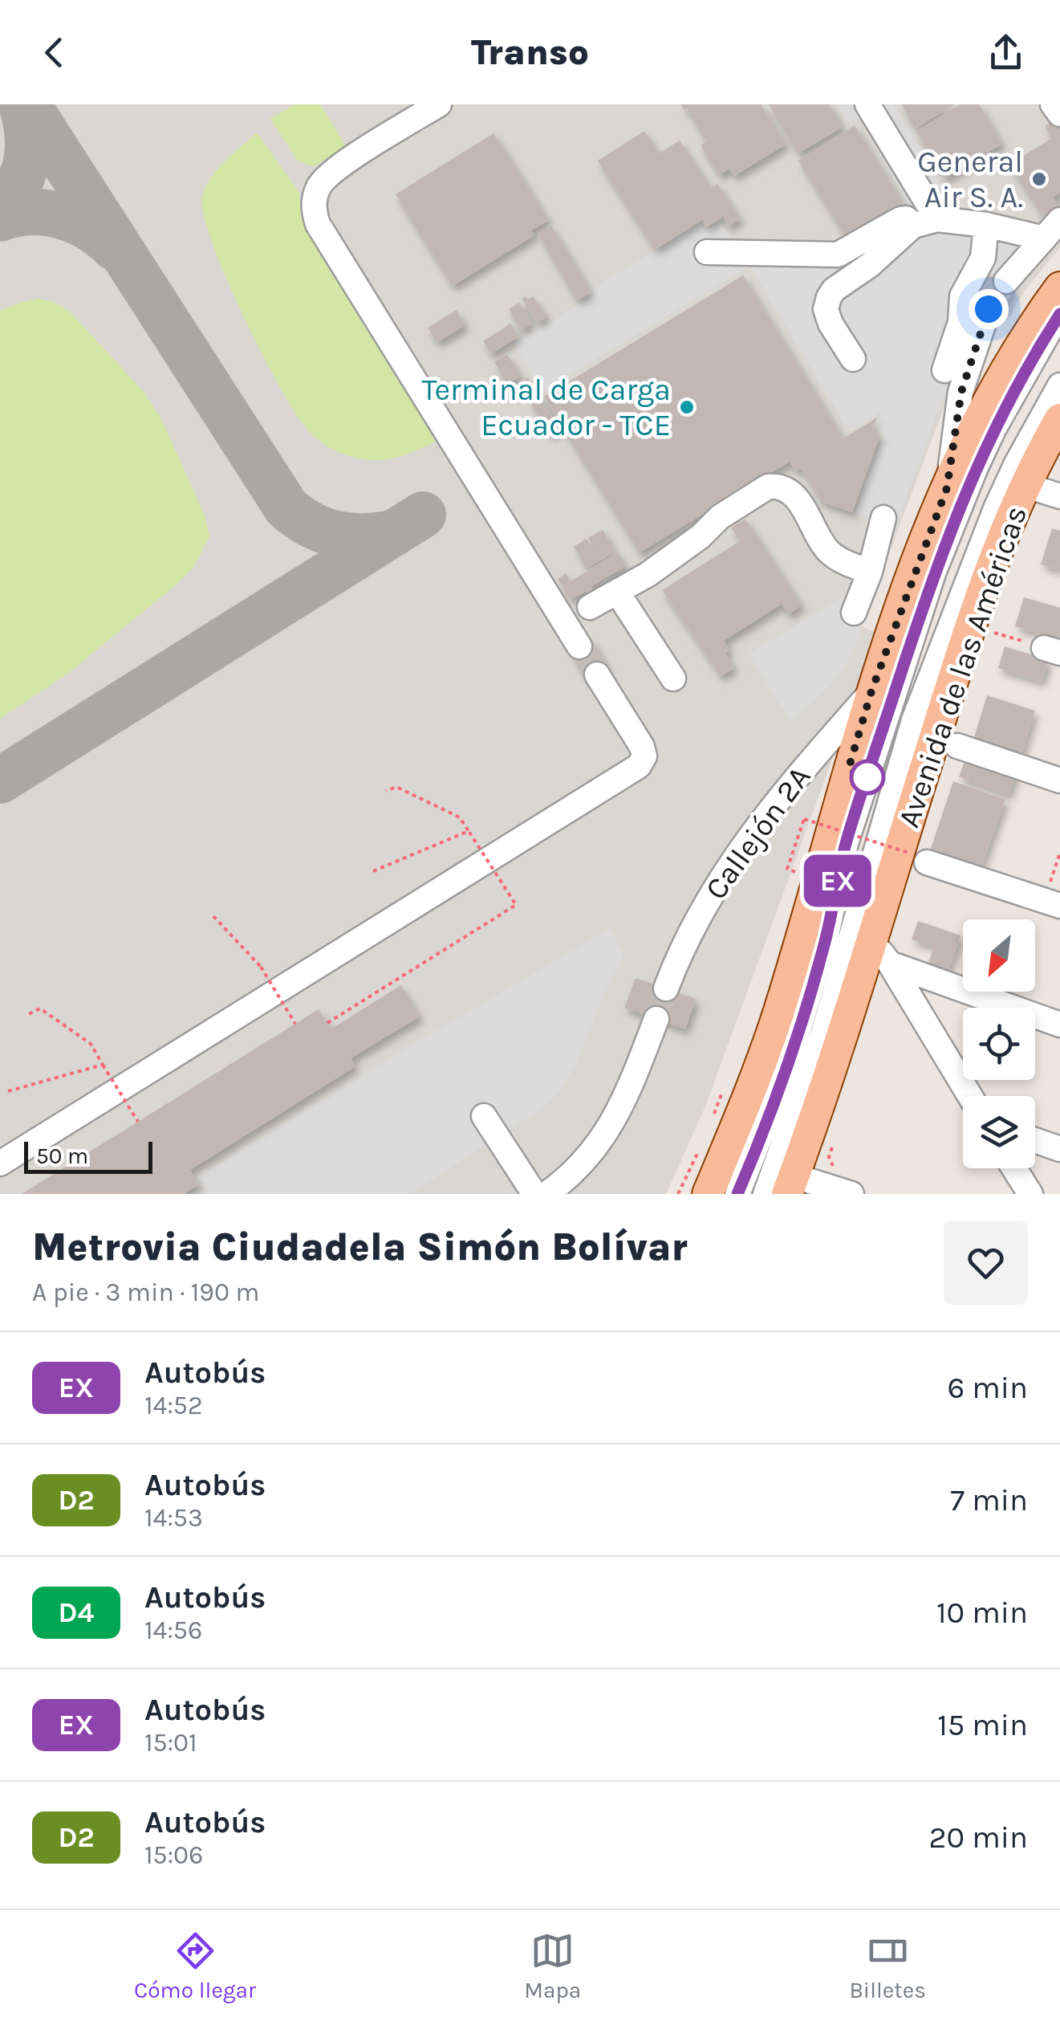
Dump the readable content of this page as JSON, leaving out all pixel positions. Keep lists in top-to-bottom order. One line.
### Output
{"streets":{"main road":["Avenida de las Américas"],"street":["Callejón 2A"]},"places":["General Air S. A.","Terminal de Carga Ecuador - TCE"],"lines":["bus line EX"],"scale_bar":"50 m","north":"bottom left","page":{"header":"Transo","on_map":"EX","scale":"50 m","heading":["Metrovia Ciudadela Simón Bolívar","A pie · 3 min · 190 m"],"list":[{"mark":"EX","name":"Autobús","note":"14:52","value":"6 min"},{"mark":"D2","name":"Autobús","note":"14:53","value":"7 min"},{"mark":"D4","name":"Autobús","note":"14:56","value":"10 min"},{"mark":"EX","name":"Autobús","note":"15:01","value":"15 min"},{"mark":"D2","name":"Autobús","note":"15:06","value":"20 min"}],"tabs":["Cómo llegar","Mapa","Billetes"]}}
